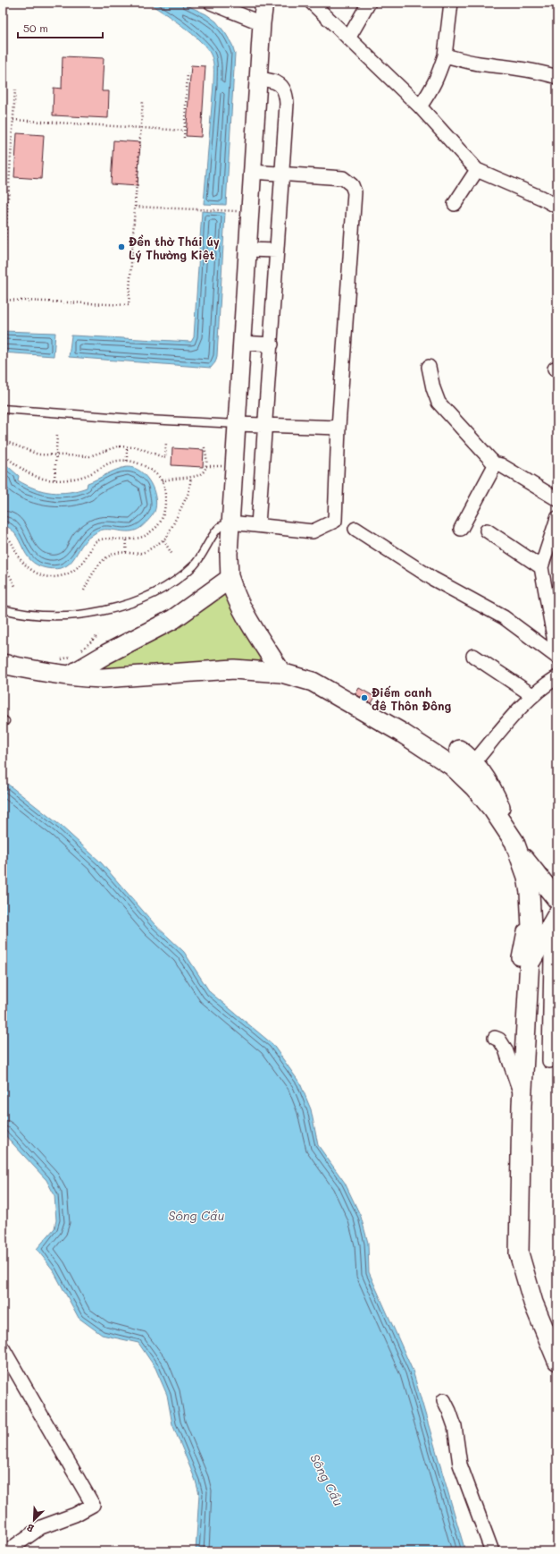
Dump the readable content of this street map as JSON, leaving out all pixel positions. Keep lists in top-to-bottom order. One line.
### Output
{"water":["Sông Cầu"],"places":["Đền thờ Thái úy Lý Thường Kiệt","Điếm canh đê Thôn Đông"],"scale_bar":"50 m","north":"bottom left"}
